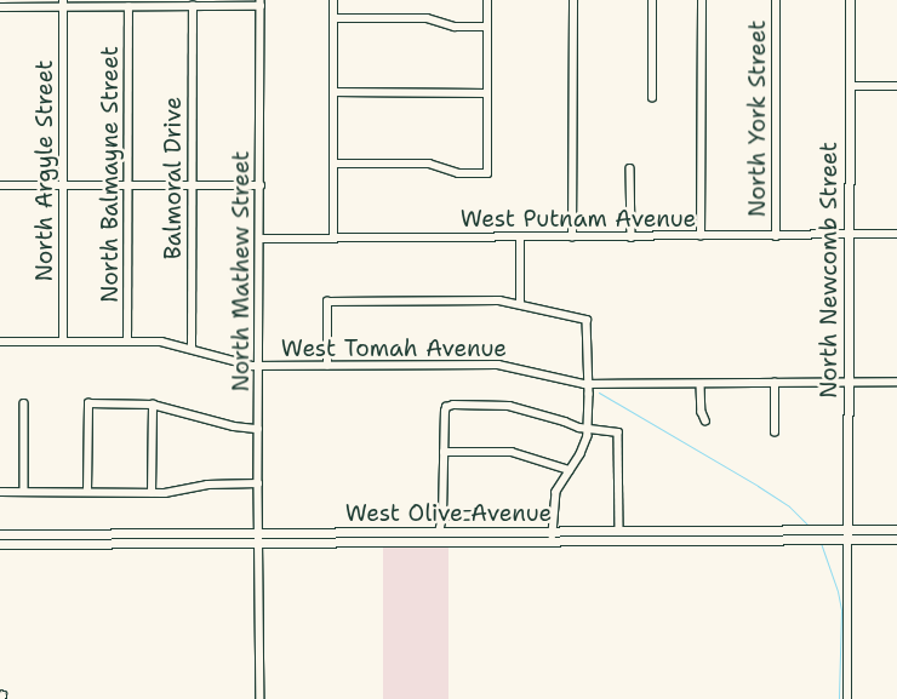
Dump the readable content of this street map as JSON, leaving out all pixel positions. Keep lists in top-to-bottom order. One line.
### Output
{"streets":{"main road":["North Newcomb Street","West Olive Avenue"],"street":["North York Street","North Argyle Street","North Balmayne Street","Balmoral Drive","West Putnam Avenue","North Mathew Street","West Tomah Avenue"]},"crossings":[["North York Street","West Putnam Avenue"],["North Argyle Street","West Tomah Avenue"],["North Balmayne Street","West Tomah Avenue"],["Balmoral Drive","West Tomah Avenue"],["West Putnam Avenue","North Newcomb Street"],["West Putnam Avenue","North Mathew Street"],["North Newcomb Street","West Tomah Avenue"],["North Newcomb Street","West Olive Avenue"],["North Mathew Street","West Tomah Avenue"],["North Mathew Street","West Olive Avenue"]]}
